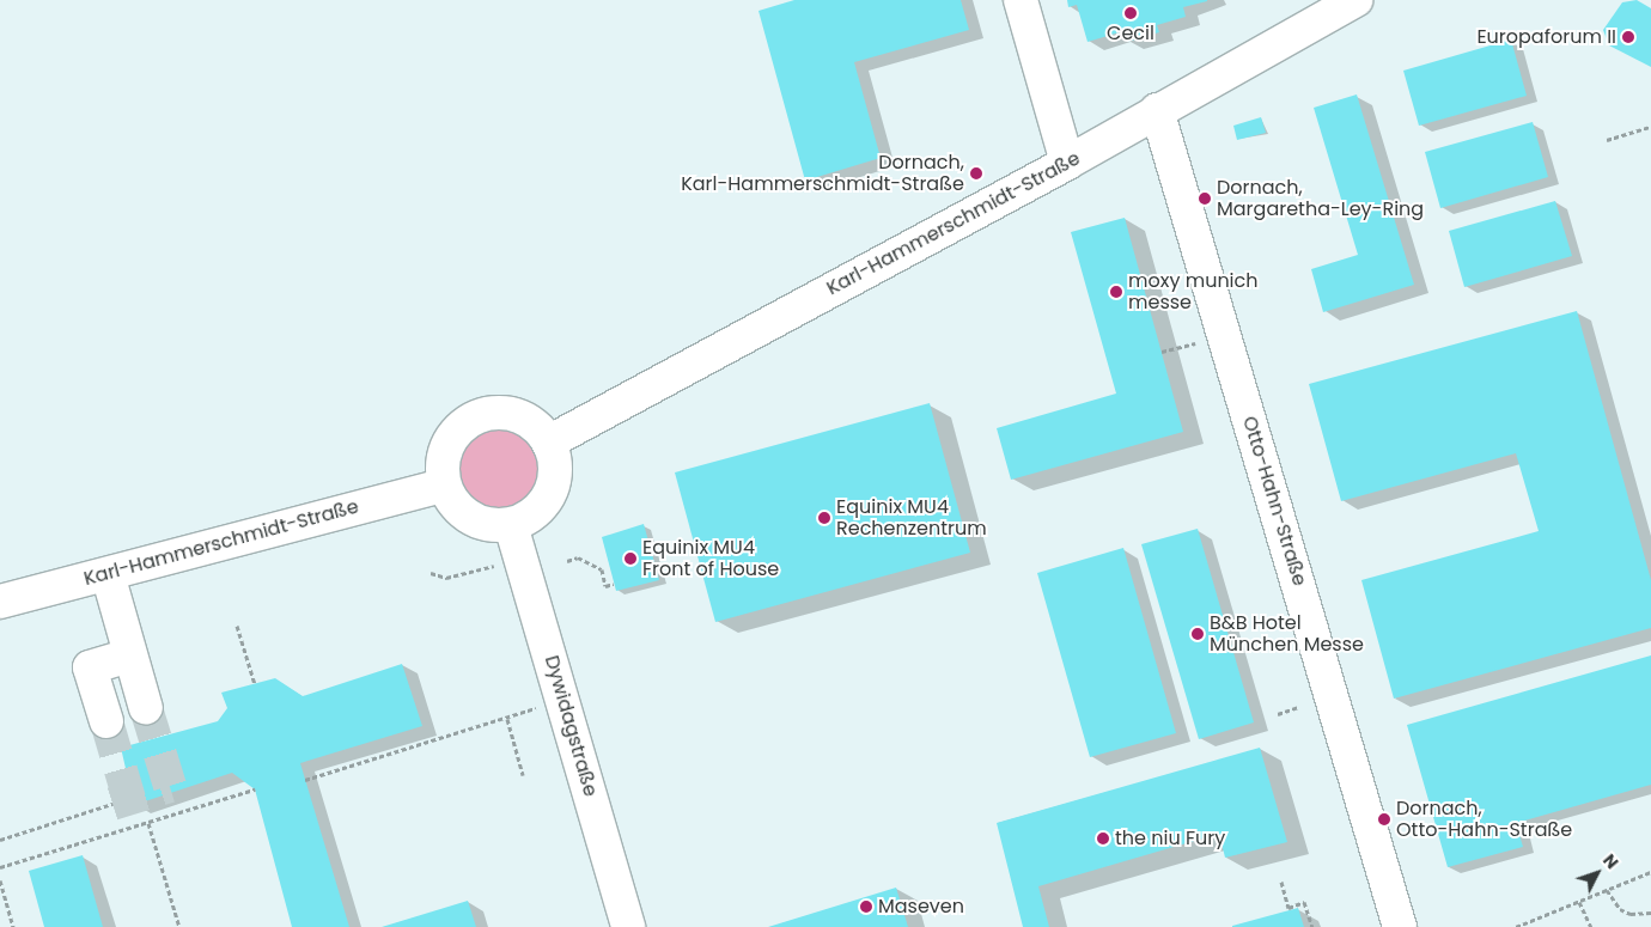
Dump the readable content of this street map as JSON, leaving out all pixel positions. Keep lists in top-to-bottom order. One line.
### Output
{"streets":{"street":["Karl-Hammerschmidt-Straße","Otto-Hahn-Straße","Dywidagstraße"]},"crossings":[["Karl-Hammerschmidt-Straße","Otto-Hahn-Straße"],["Karl-Hammerschmidt-Straße","Dywidagstraße"]],"places":["Cecil","Europaforum II","Dornach, Karl-Hammerschmidt-Straße","Dornach, Margaretha-Ley-Ring","moxy munich messe","Equinix MU4 Rechenzentrum","Equinix MU4 Front of House","B&B Hotel München Messe","Dornach, Otto-Hahn-Straße","the niu Fury","Maseven"],"north":"top right"}
